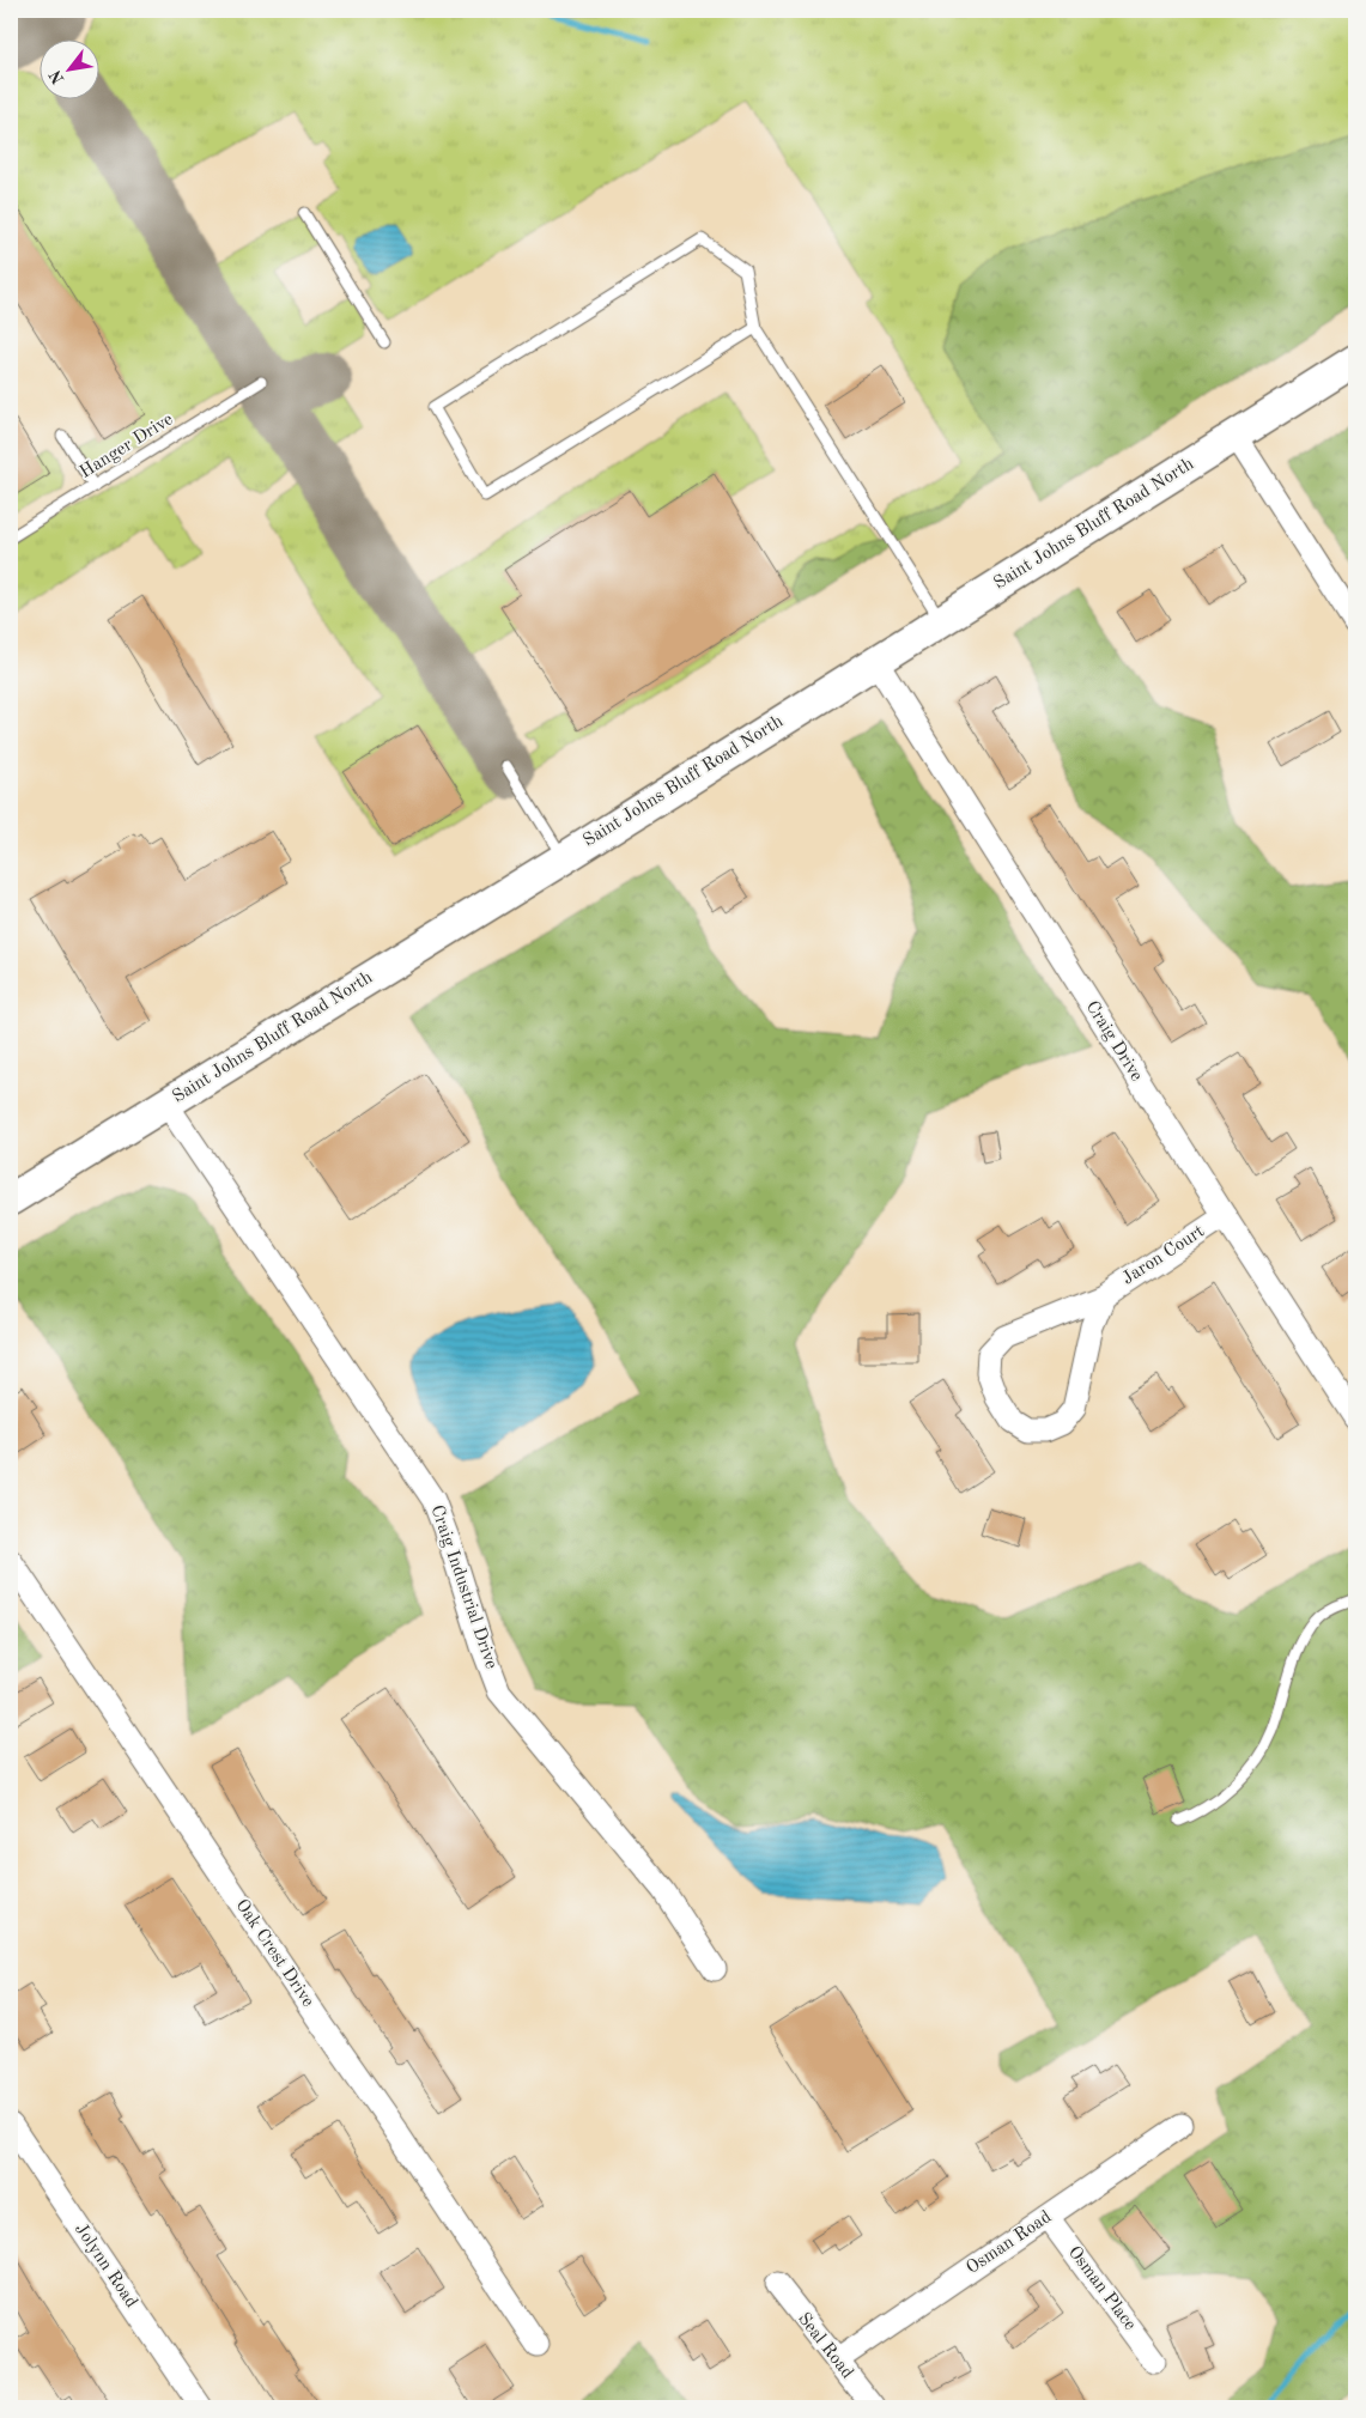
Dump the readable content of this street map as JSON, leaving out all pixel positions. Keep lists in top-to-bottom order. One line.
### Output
{"streets":{"main road":["Saint Johns Bluff Road North"],"street":["Craig Drive","Jaron Court","Craig Industrial Drive","Oak Crest Drive","Osman Road","Jolynn Road","Osman Place","Seal Road"],"lane":["Hanger Drive"]},"crossings":[["Saint Johns Bluff Road North","Craig Drive"],["Saint Johns Bluff Road North","Craig Industrial Drive"],["Craig Drive","Jaron Court"],["Osman Road","Osman Place"],["Osman Road","Seal Road"]],"north":"bottom left"}
